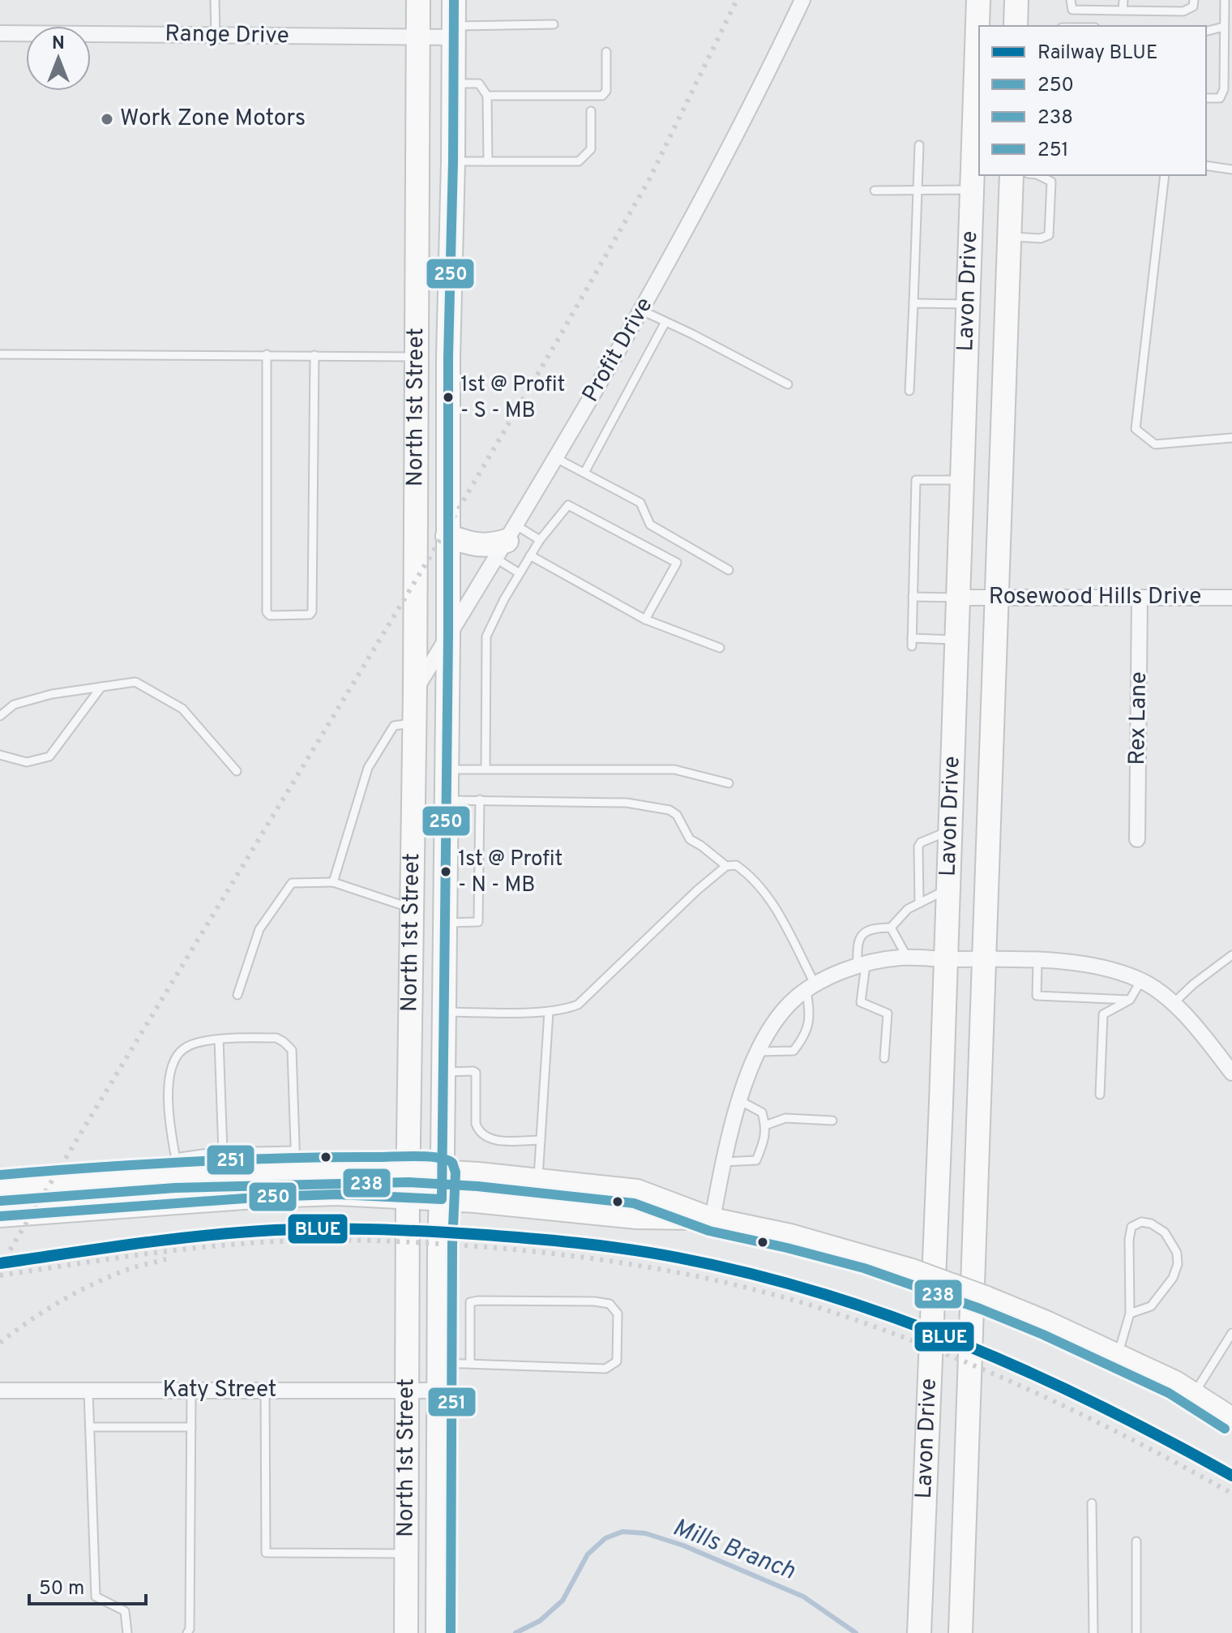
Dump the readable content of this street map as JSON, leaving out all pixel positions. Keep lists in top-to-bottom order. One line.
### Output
{"streets":{"main road":["Lavon Drive","North 1st Street"],"street":["Range Drive","Profit Drive","Rosewood Hills Drive","Rex Lane","Katy Street"]},"crossings":[["Range Drive","North 1st Street"],["Lavon Drive","Rosewood Hills Drive"],["Profit Drive","North 1st Street"],["North 1st Street","Katy Street"],["Rosewood Hills Drive","Rex Lane"]],"water":["Mills Branch"],"places":["Work Zone Motors","1st @ Profit - S - MB","1st @ Profit - N - MB"],"lines":["transit line 250","transit line 251","transit line 238","rail line BLUE"],"legend":["Railway BLUE","250","238","251"],"scale_bar":"50 m","north":"top"}
